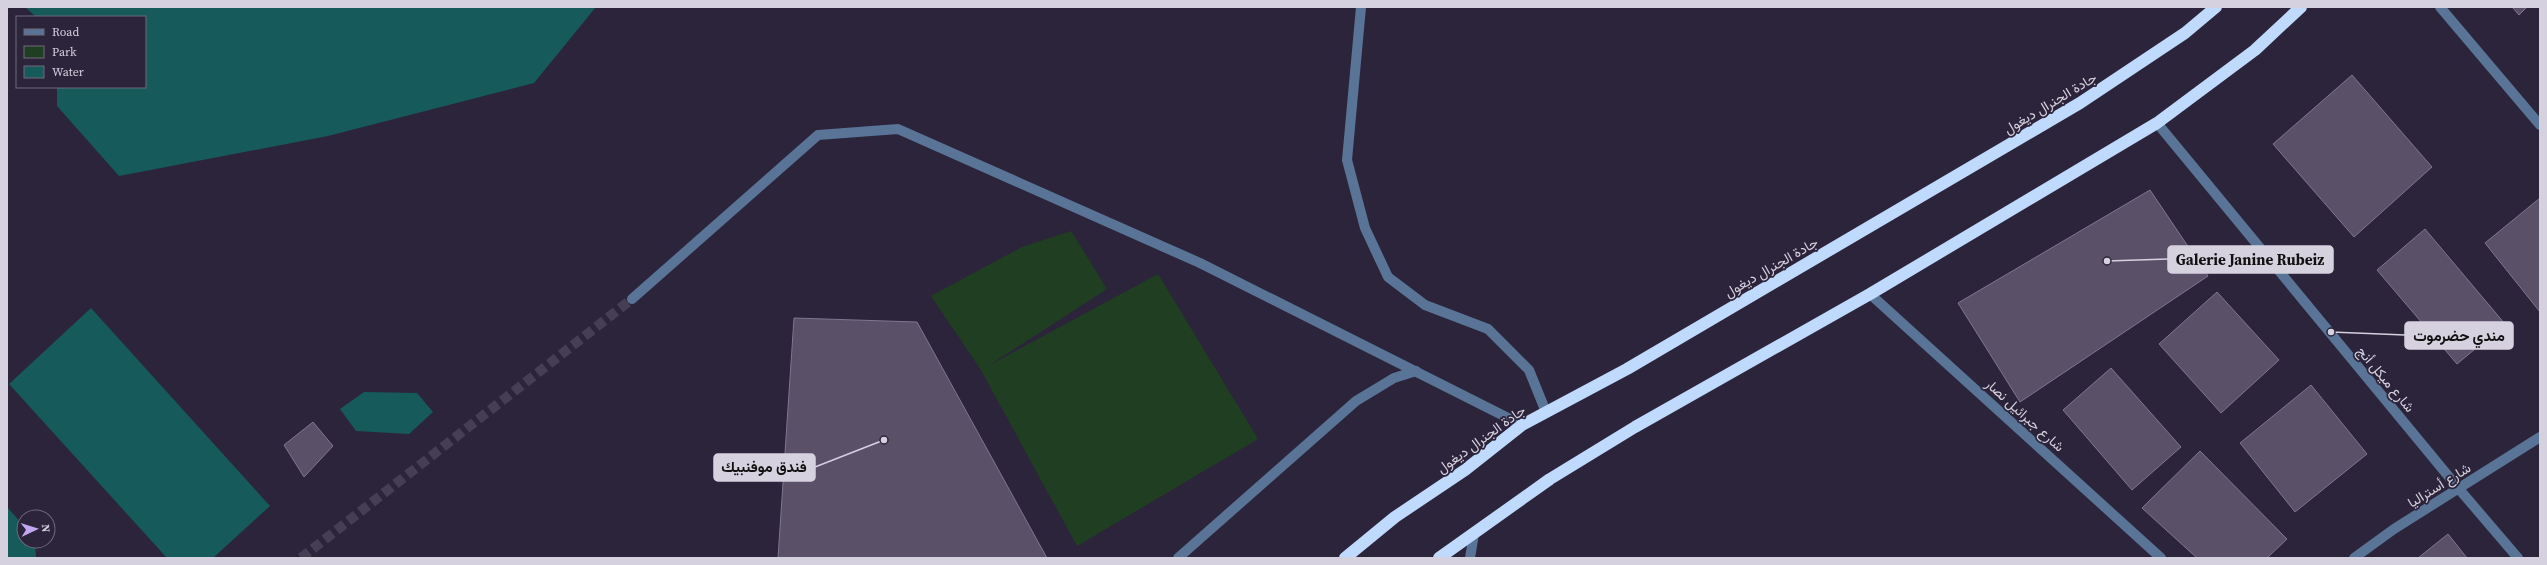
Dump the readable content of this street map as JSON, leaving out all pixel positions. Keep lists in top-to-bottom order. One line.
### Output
{"streets":{"highway":["جادة الجنرال ديغول"],"street":["شارع ميكل أنج","شارع جبرائيل نصار","شارع أستراليا"]},"crossings":[["شارع ميكل أنج","شارع أستراليا"]],"places":["Galerie Janine Rubeiz","مندي حضرموت","فندق موفنبيك"],"legend":["Road","Park","Water"],"north":"right"}
